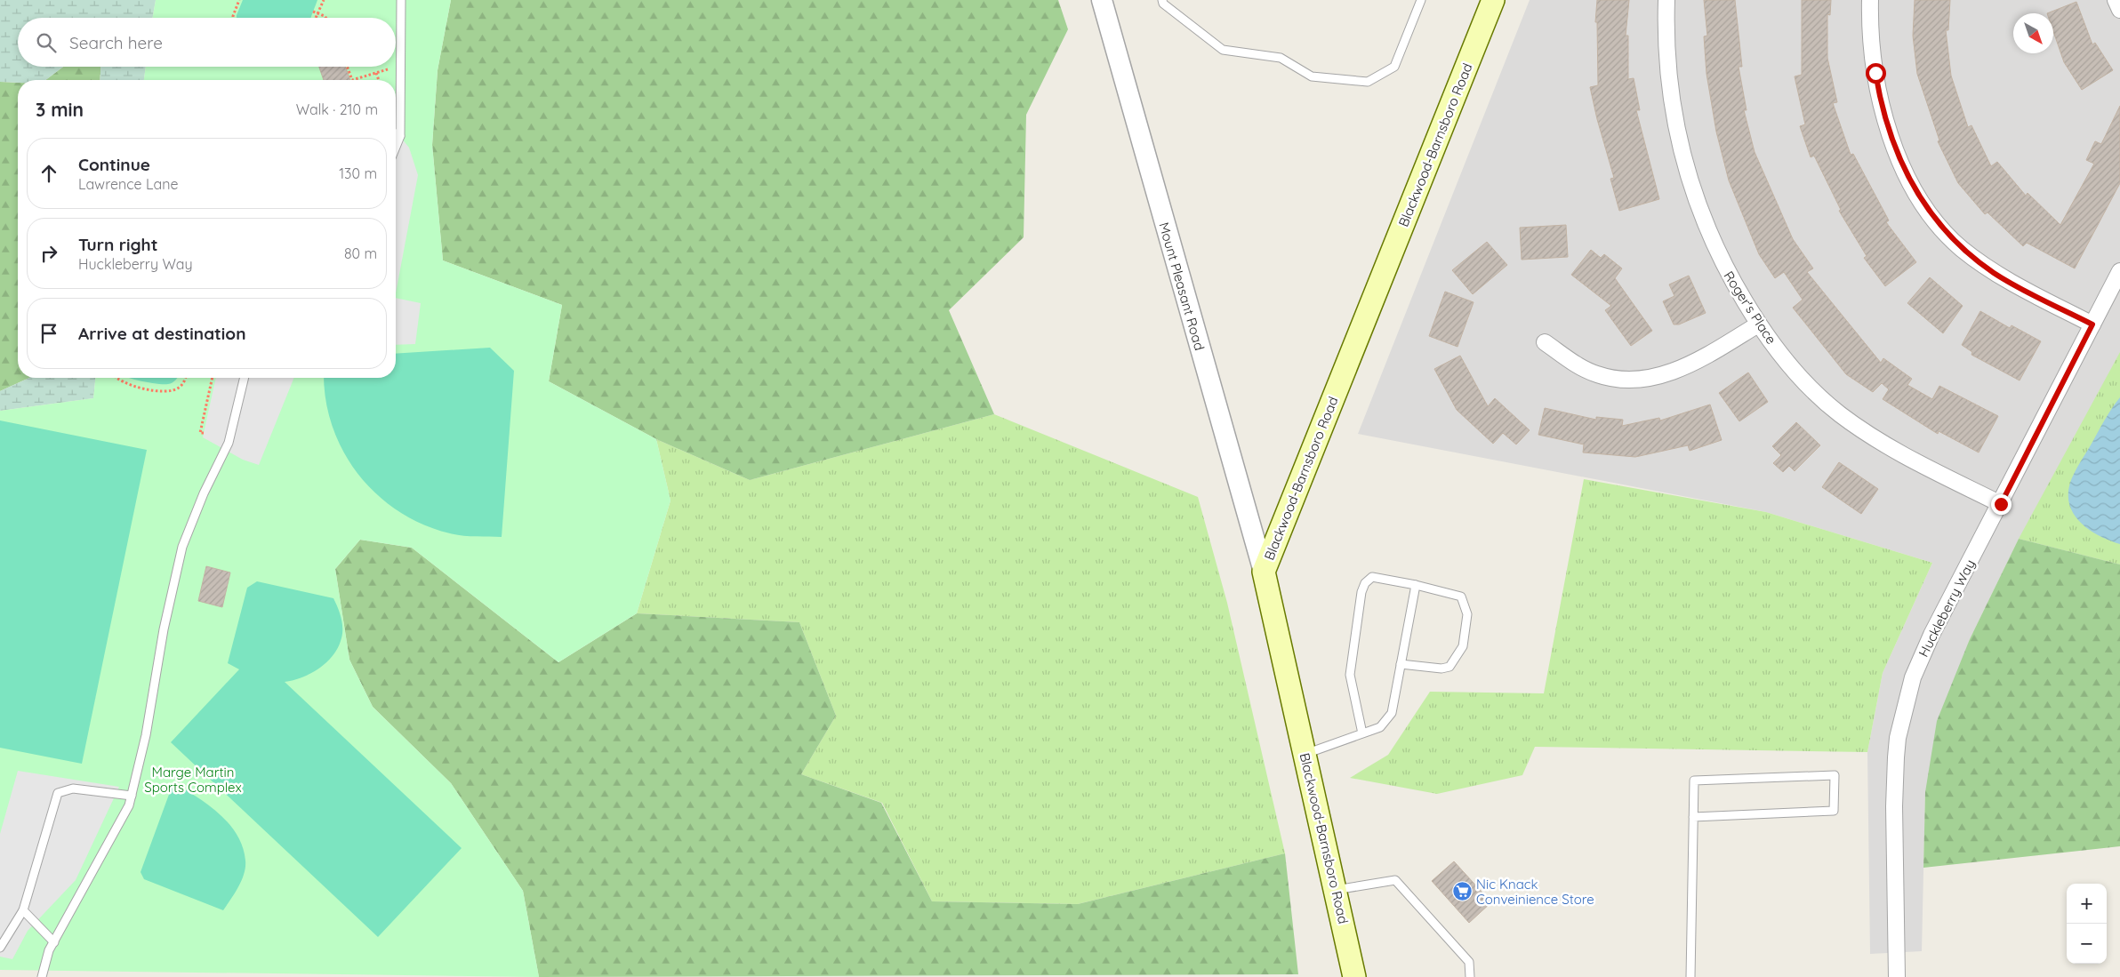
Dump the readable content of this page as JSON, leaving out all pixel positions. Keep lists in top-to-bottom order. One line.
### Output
{"streets":{"main road":["Blackwood-Barnsboro Road"],"street":["Mount Pleasant Road","Roger's Place","Huckleberry Way"]},"crossings":[["Blackwood-Barnsboro Road","Mount Pleasant Road"],["Roger's Place","Huckleberry Way"]],"parks":["Marge Martin Sports Complex"],"places":{"supermarket":["Nic Knack Conveinience Store"]},"north":"bottom right","page":{"search":"Search here","heading":["3 min","Walk · 210 m"],"list":[["Continue","Lawrence Lane","130 m"],["Turn right","Huckleberry Way","80 m"],"Arrive at destination"],"map_buttons":["+","−"]}}
